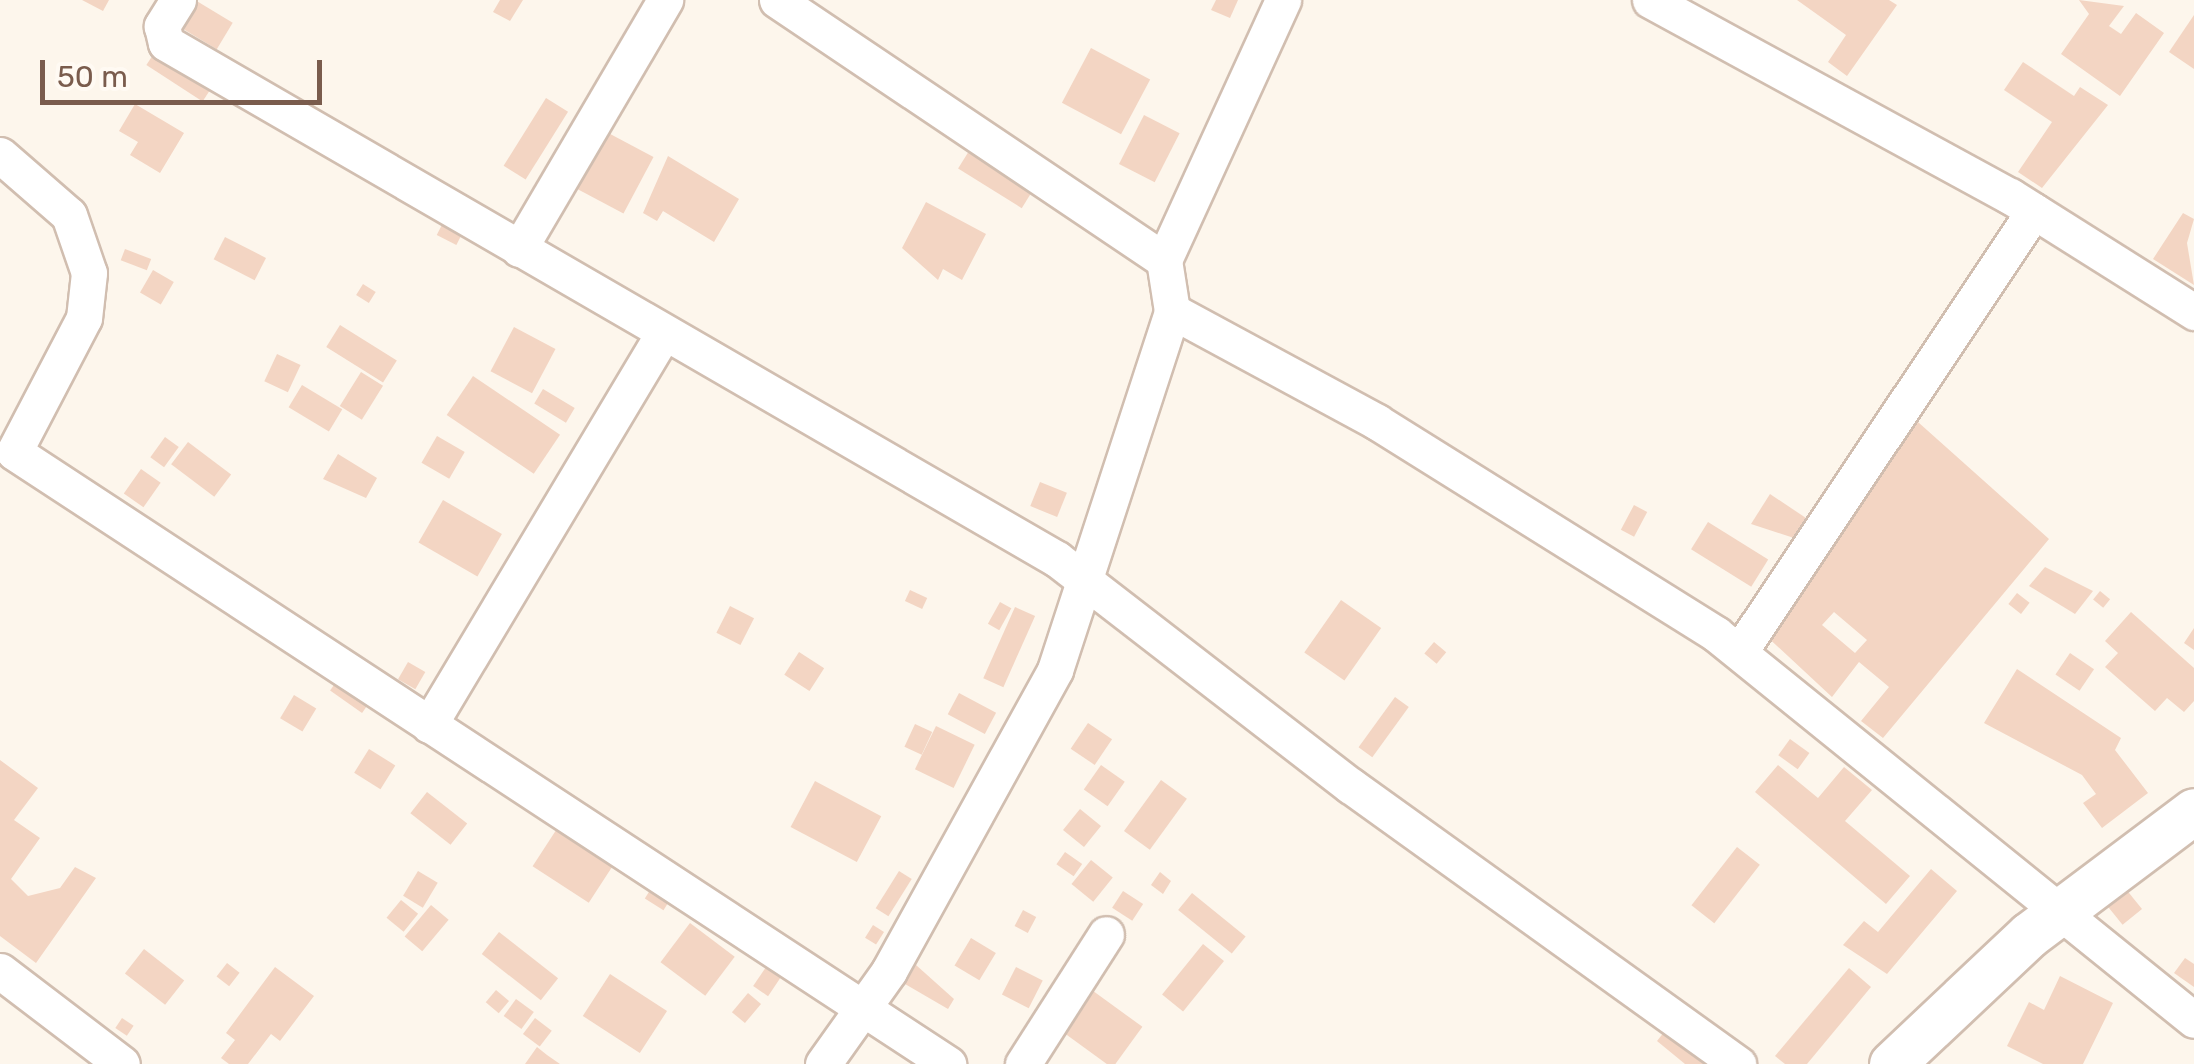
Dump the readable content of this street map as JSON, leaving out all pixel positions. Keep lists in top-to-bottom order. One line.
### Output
{"scale_bar":"50 m"}
